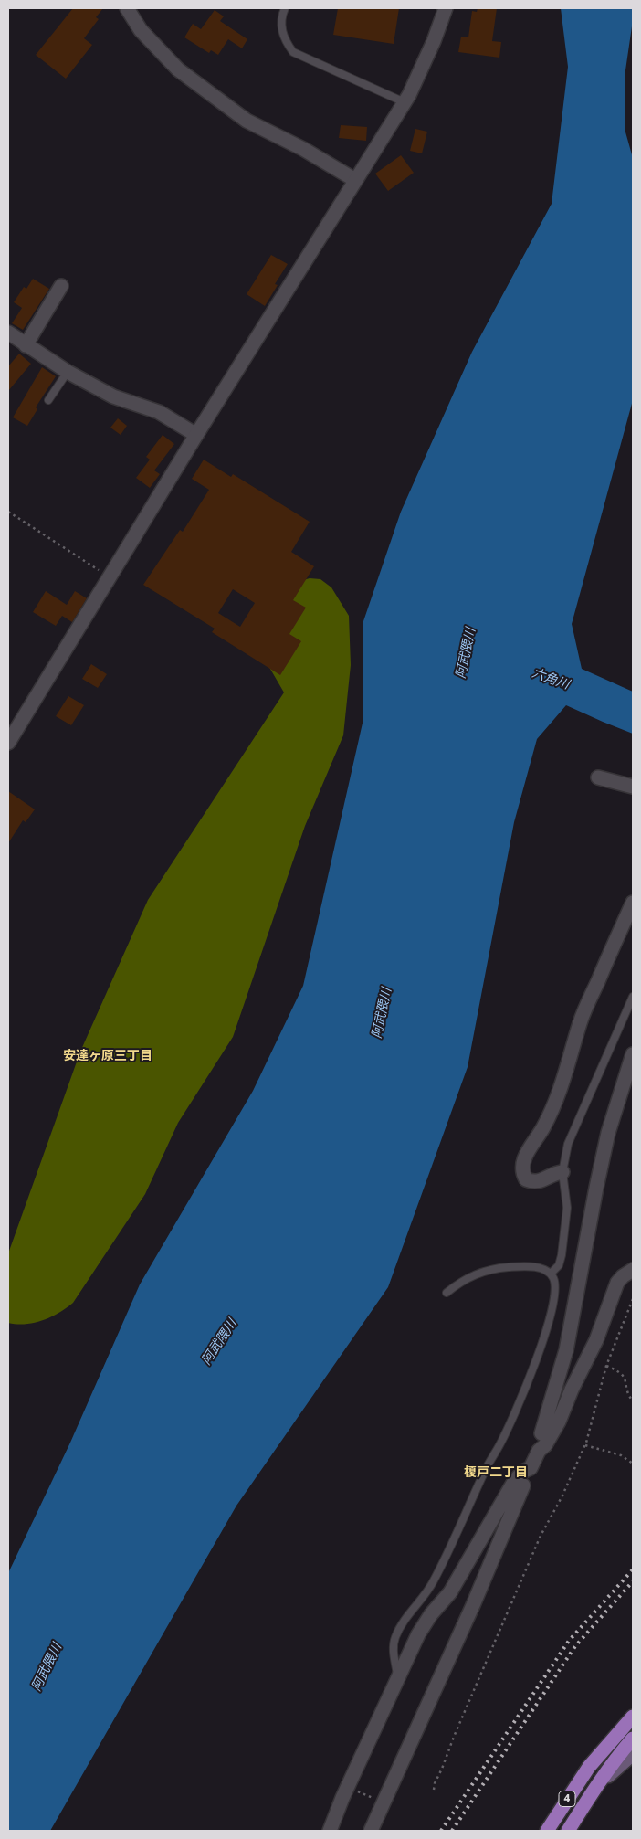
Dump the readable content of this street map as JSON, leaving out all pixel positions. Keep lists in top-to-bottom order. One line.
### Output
{"streets":{"highway":["4"]},"districts":["安達ヶ原三丁目","榎戸二丁目"],"water":["阿武隈川","六角川"]}
